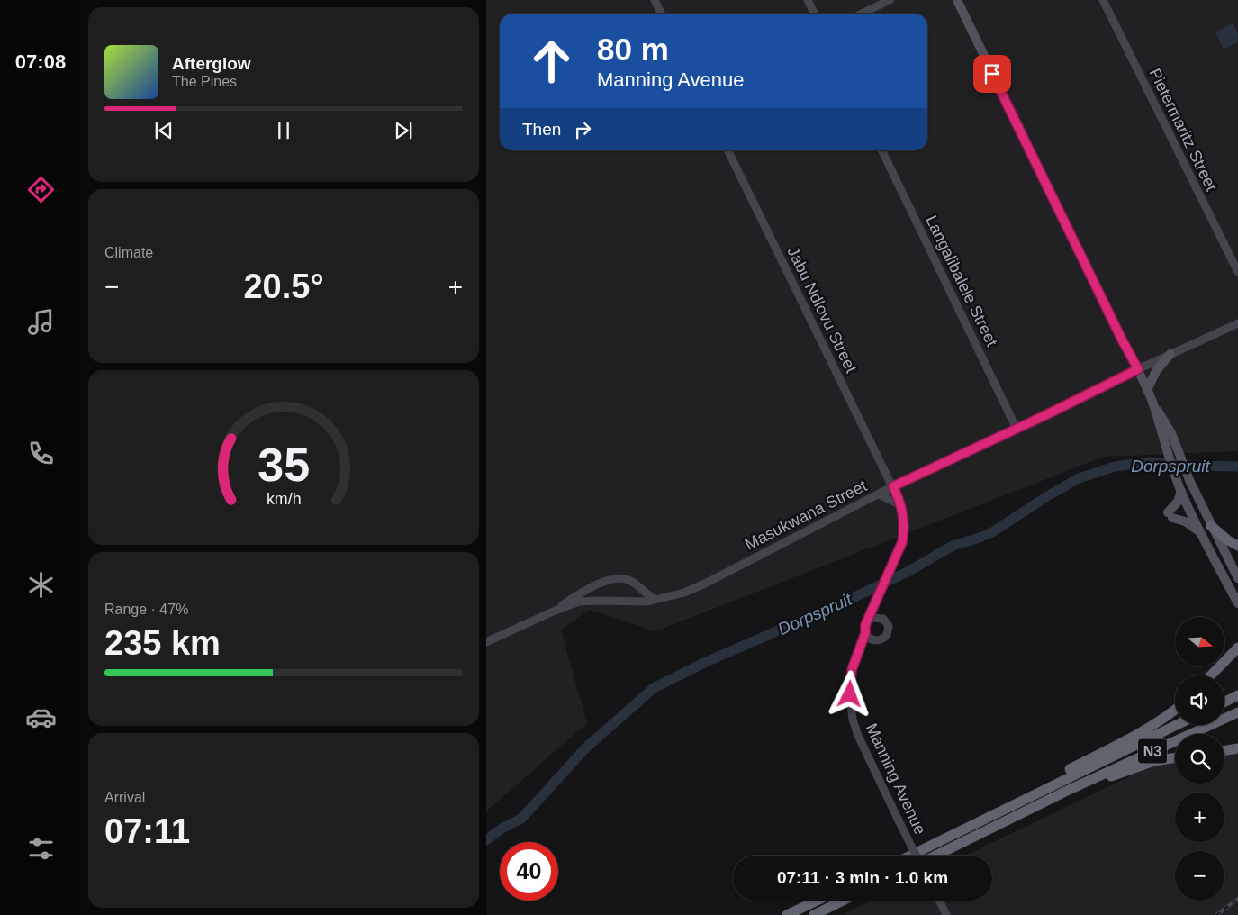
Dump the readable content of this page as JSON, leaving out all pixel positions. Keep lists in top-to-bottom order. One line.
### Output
{"streets":{"highway":["N3"],"street":["Pietermaritz Street","Langalibalele Street","Jabu Ndlovu Street","Masukwana Street","Manning Avenue"]},"crossings":[["Langalibalele Street","Masukwana Street"],["Jabu Ndlovu Street","Masukwana Street"]],"water":["Dorpspruit"],"north":"right","page":{"tabs":"07:08","turn":["80 m","Manning Avenue"],"song":["Afterglow","The Pines"],"then":"Then","tile":["Climate",["Range · 47%","235 km"],["Arrival","07:11"]],"heat":["−","20.5°","+"],"map_buttons":["+","−"],"limit":"40","trip":"07:11 · 3 min · 1.0 km","gauge":["35","km/h"]}}
